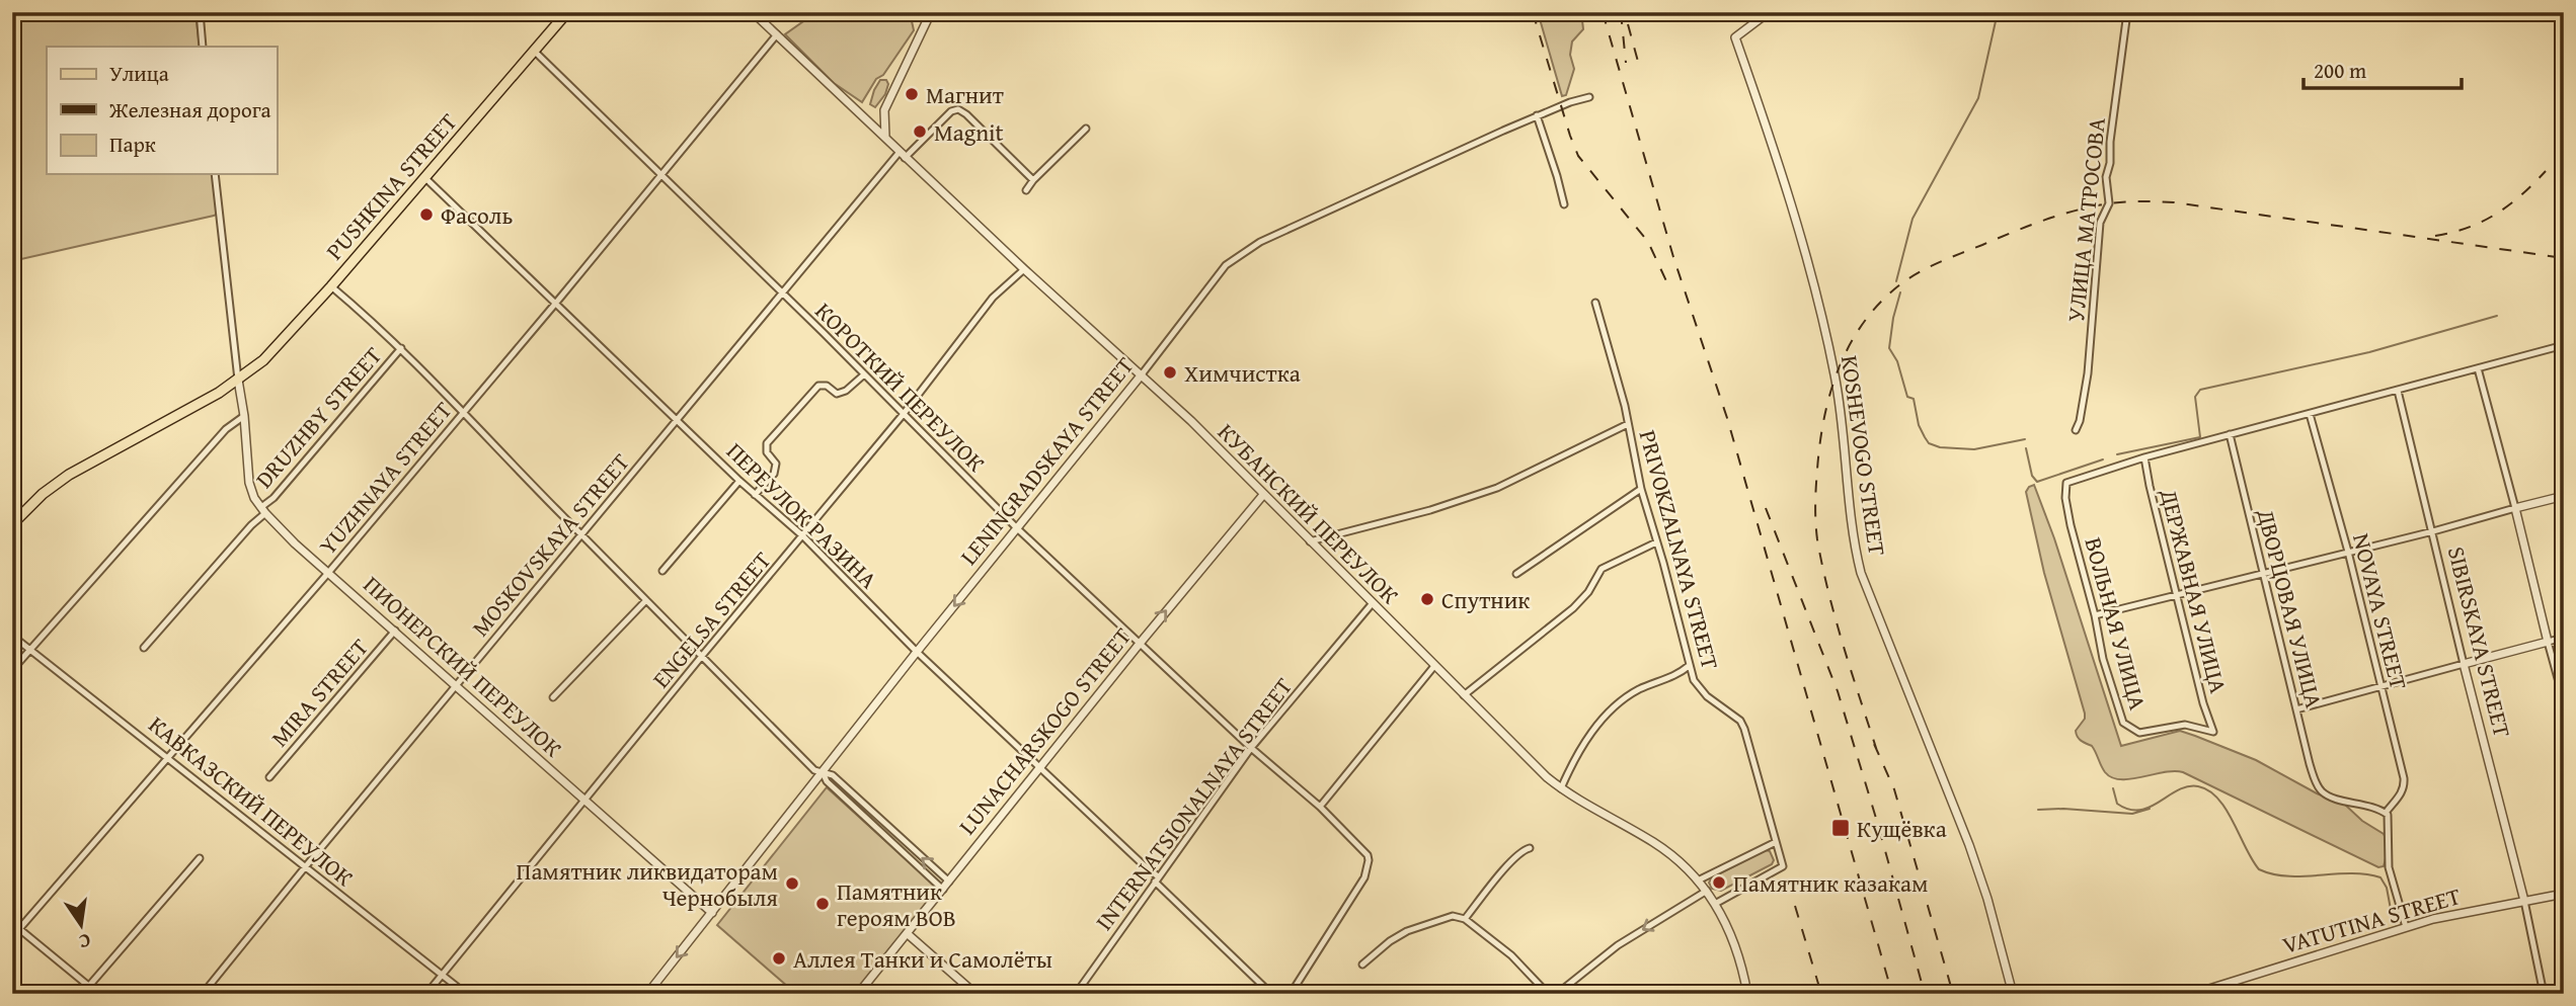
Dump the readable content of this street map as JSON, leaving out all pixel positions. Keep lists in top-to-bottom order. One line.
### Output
{"streets":{"main road":["PUSHKINA STREET"],"street":["УЛИЦА МАТРОСОВА","КОРОТКИЙ ПЕРЕУЛОК","DRUZHBY STREET","KOSHEVOGO STREET","LENINGRADSKAYA STREET","YUZHNAYA STREET","КУБАНСКИЙ ПЕРЕУЛОК","ПЕРЕУЛОК РАЗИНА","MOSKOVSKAYA STREET","PRIVOKZALNAYA STREET","ДЕРЖАВНАЯ УЛИЦА","ДВОРЦОВАЯ УЛИЦА","NOVAYA STREET","ENGELSA STREET","ВОЛЬНАЯ УЛИЦА","SIBIRSKAYA STREET","ПИОНЕРСКИЙ ПЕРЕУЛОК","MIRA STREET","LUNACHARSKOGO STREET","КАВКАЗСКИЙ ПЕРЕУЛОК","INTERNATSIONALNAYA STREET","VATUTINA STREET"]},"crossings":[["PUSHKINA STREET","КОРОТКИЙ ПЕРЕУЛОК"],["PUSHKINA STREET","ПЕРЕУЛОК РАЗИНА"],["КОРОТКИЙ ПЕРЕУЛОК","LENINGRADSKAYA STREET"],["КОРОТКИЙ ПЕРЕУЛОК","YUZHNAYA STREET"],["КОРОТКИЙ ПЕРЕУЛОК","MOSKOVSKAYA STREET"],["КОРОТКИЙ ПЕРЕУЛОК","ENGELSA STREET"],["КОРОТКИЙ ПЕРЕУЛОК","LUNACHARSKOGO STREET"],["КОРОТКИЙ ПЕРЕУЛОК","INTERNATSIONALNAYA STREET"],["DRUZHBY STREET","ПИОНЕРСКИЙ ПЕРЕУЛОК"],["LENINGRADSKAYA STREET","КУБАНСКИЙ ПЕРЕУЛОК"],["LENINGRADSKAYA STREET","ПЕРЕУЛОК РАЗИНА"],["LENINGRADSKAYA STREET","ПИОНЕРСКИЙ ПЕРЕУЛОК"],["YUZHNAYA STREET","КУБАНСКИЙ ПЕРЕУЛОК"],["YUZHNAYA STREET","ПЕРЕУЛОК РАЗИНА"],["YUZHNAYA STREET","ПИОНЕРСКИЙ ПЕРЕУЛОК"],["YUZHNAYA STREET","КАВКАЗСКИЙ ПЕРЕУЛОК"],["КУБАНСКИЙ ПЕРЕУЛОК","MOSKOVSKAYA STREET"],["КУБАНСКИЙ ПЕРЕУЛОК","PRIVOKZALNAYA STREET"],["КУБАНСКИЙ ПЕРЕУЛОК","ENGELSA STREET"],["КУБАНСКИЙ ПЕРЕУЛОК","LUNACHARSKOGO STREET"],["КУБАНСКИЙ ПЕРЕУЛОК","INTERNATSIONALNAYA STREET"],["ПЕРЕУЛОК РАЗИНА","MOSKOVSKAYA STREET"],["ПЕРЕУЛОК РАЗИНА","ENGELSA STREET"],["ПЕРЕУЛОК РАЗИНА","LUNACHARSKOGO STREET"],["ПЕРЕУЛОК РАЗИНА","INTERNATSIONALNAYA STREET"],["MOSKOVSKAYA STREET","ПИОНЕРСКИЙ ПЕРЕУЛОК"],["MOSKOVSKAYA STREET","КАВКАЗСКИЙ ПЕРЕУЛОК"],["ДЕРЖАВНАЯ УЛИЦА","ВОЛЬНАЯ УЛИЦА"],["ДВОРЦОВАЯ УЛИЦА","NOVAYA STREET"],["ENGELSA STREET","ПИОНЕРСКИЙ ПЕРЕУЛОК"],["ENGELSA STREET","КАВКАЗСКИЙ ПЕРЕУЛОК"],["SIBIRSKAYA STREET","VATUTINA STREET"],["ПИОНЕРСКИЙ ПЕРЕУЛОК","MIRA STREET"]],"places":{"other":["Магнит","Magnit","Фасоль","Химчистка","Спутник","Памятник казакам","Памятник ликвидаторам Чернобыля","Памятник героям ВОВ","Аллея Танки и Самолёты"],"transit":["Кущёвка"]},"legend":["Улица","Железная дорога","Парк"],"scale_bar":"200 m","north":"bottom"}
